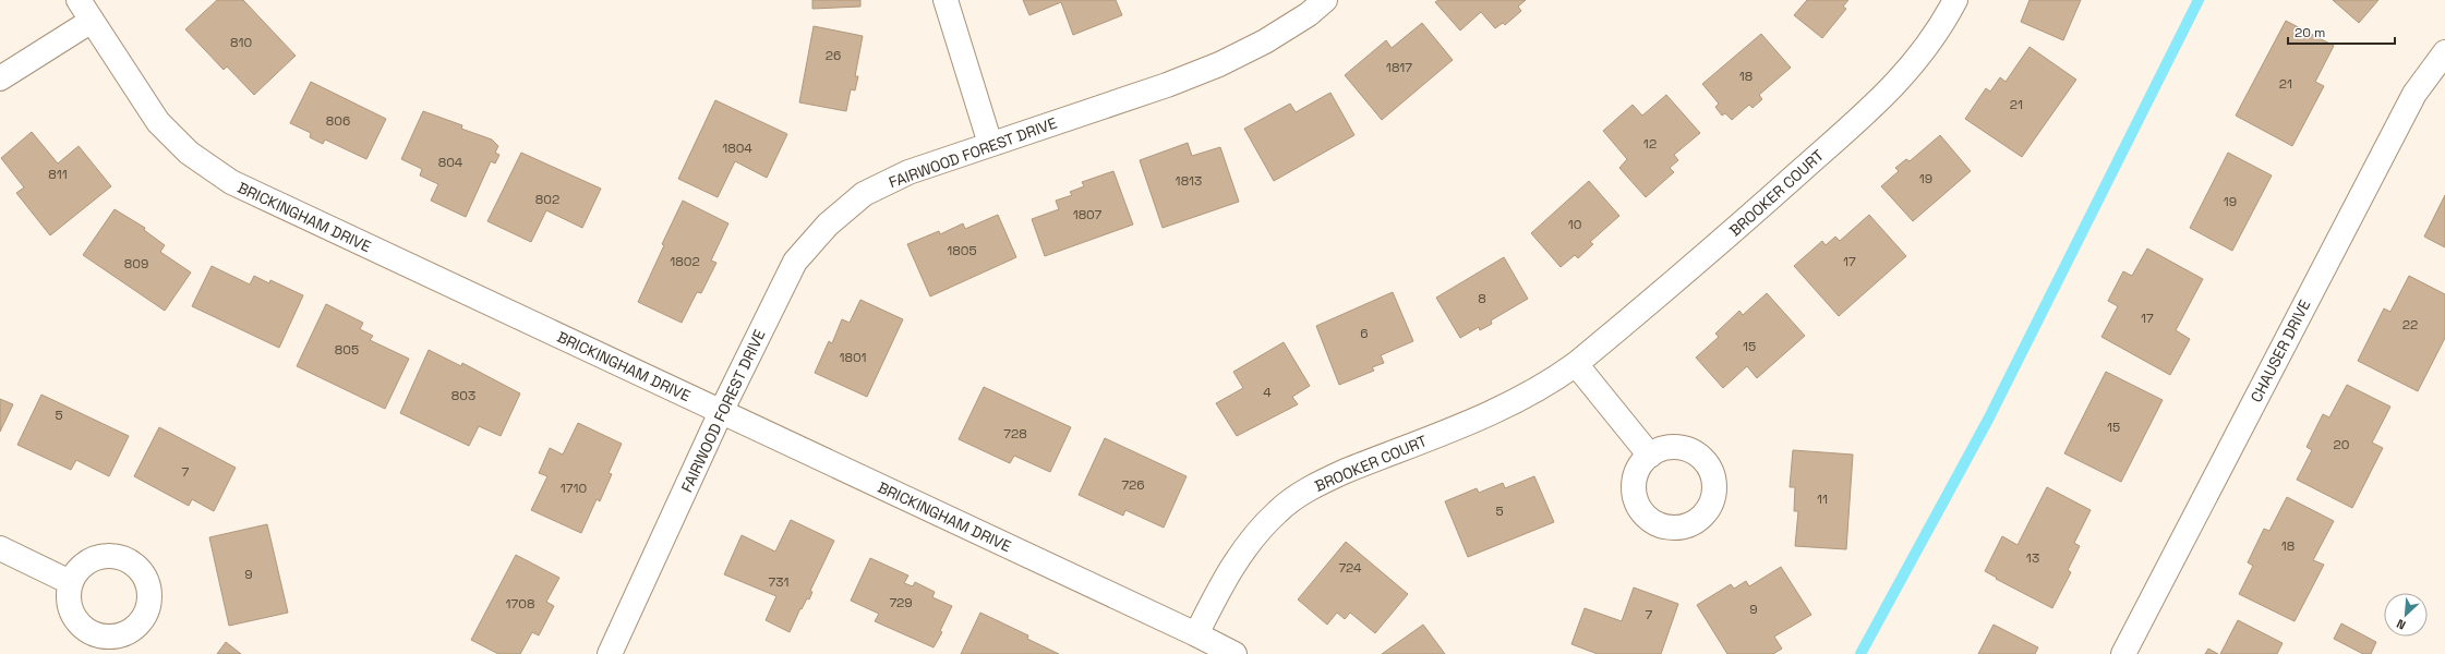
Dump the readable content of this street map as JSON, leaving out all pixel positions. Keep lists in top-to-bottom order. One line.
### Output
{"streets":{"street":["FAIRWOOD FOREST DRIVE","BROOKER COURT","BRICKINGHAM DRIVE","CHAUSER DRIVE"]},"crossings":[["FAIRWOOD FOREST DRIVE","BRICKINGHAM DRIVE"],["BROOKER COURT","BRICKINGHAM DRIVE"]],"house_numbers":["810","26","1817","18","21","21","806","12","1804","804","811","19","1813","802","19","1807","10","1805","1802","17","809","8","17","22","6","15","805","1801","4","803","5","15","728","20","7","726","1710","11","5","18","13","724","9","731","729","1708","9","7"],"scale_bar":"20 m","north":"bottom left"}
